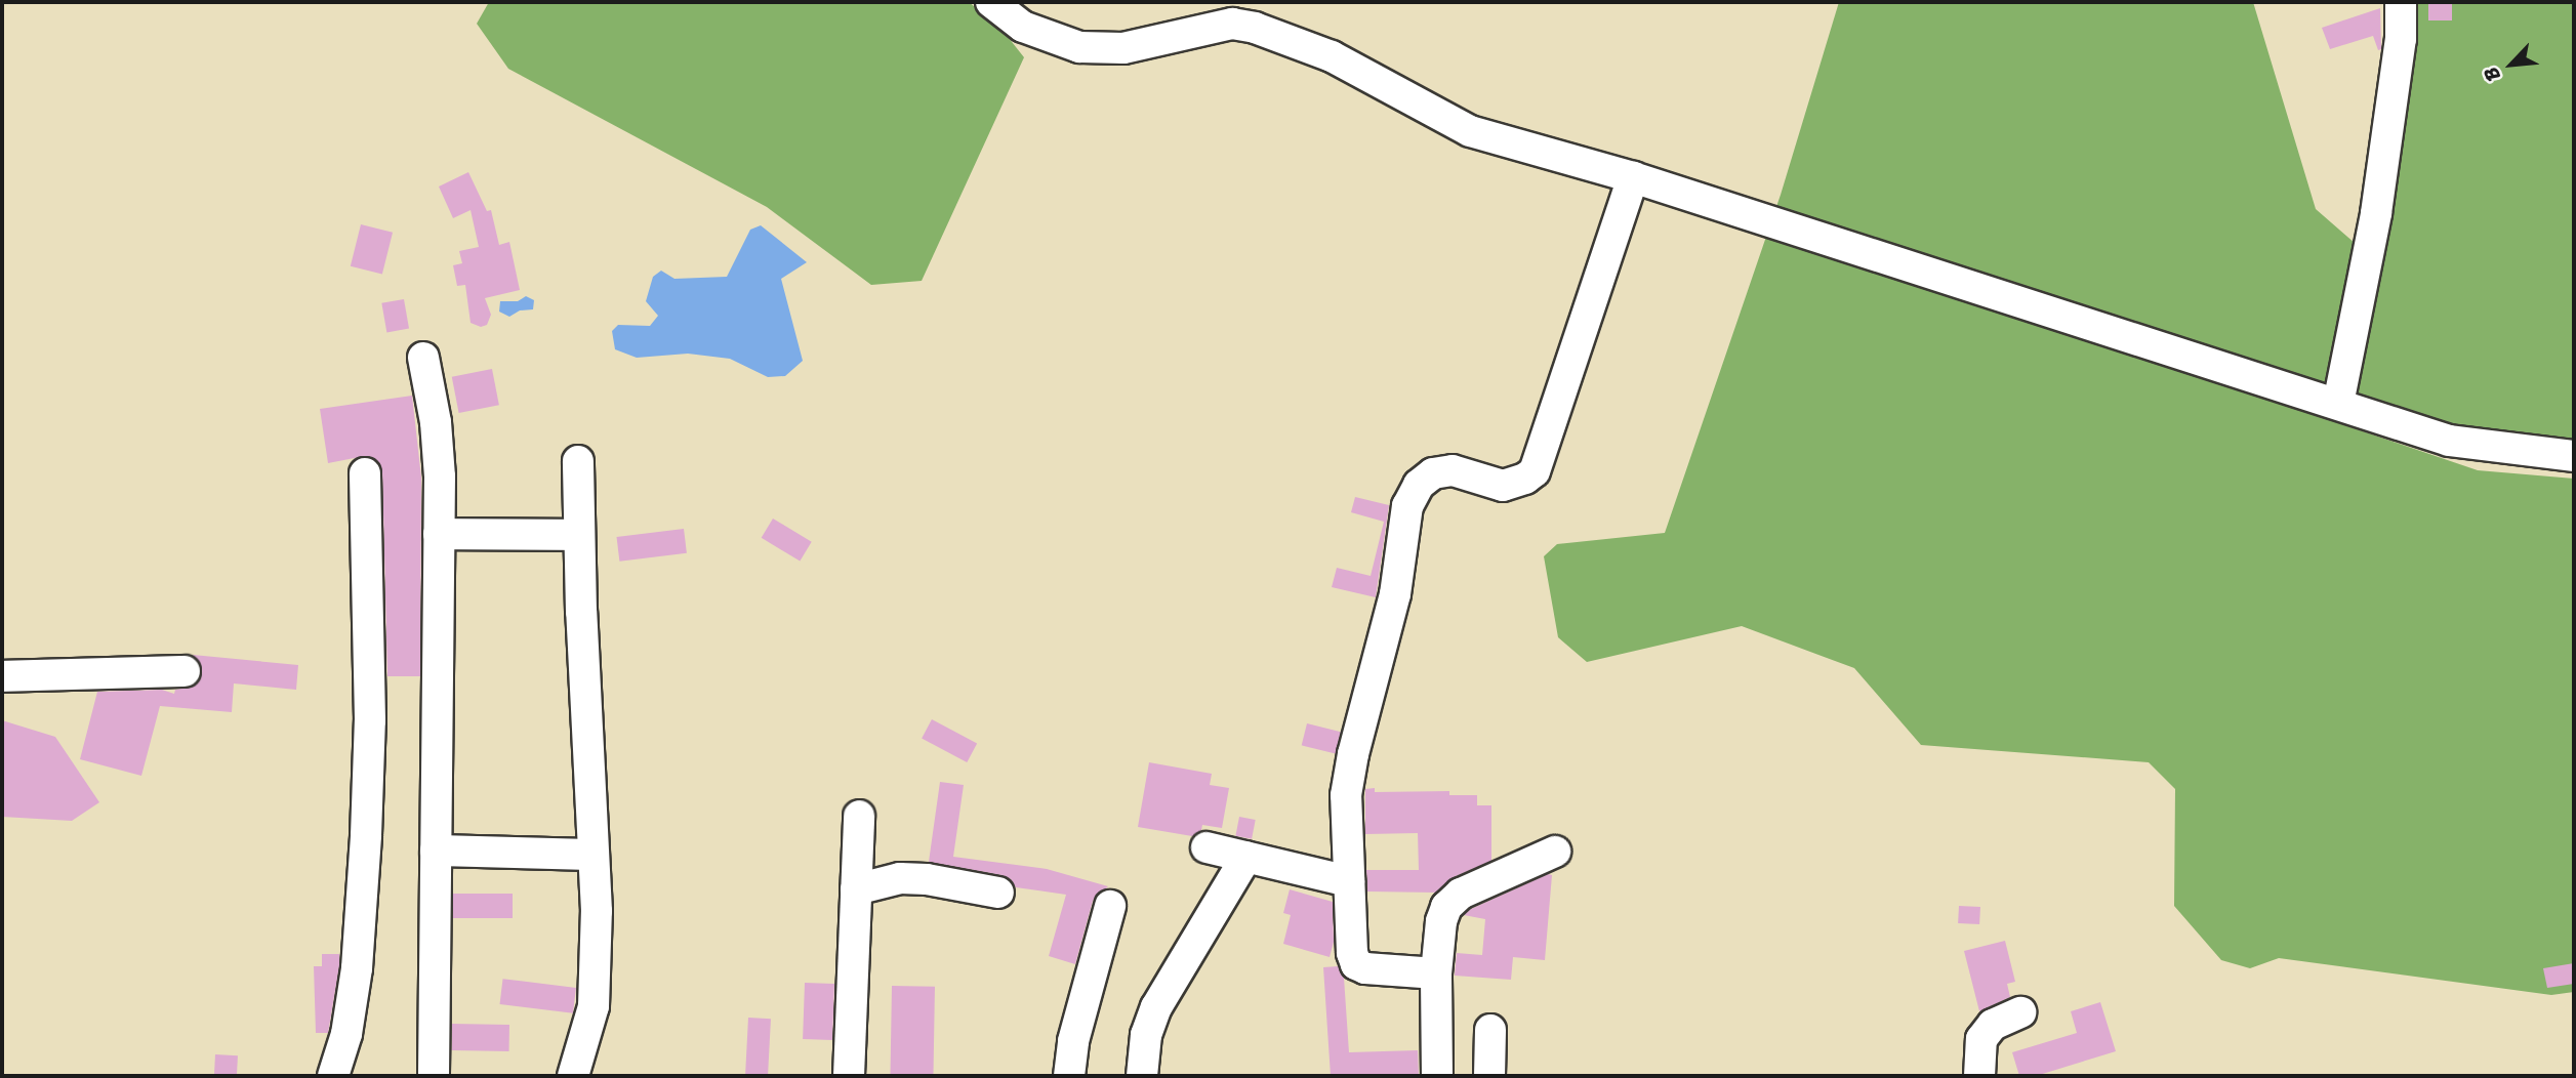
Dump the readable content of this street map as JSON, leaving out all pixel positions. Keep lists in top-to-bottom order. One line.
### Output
{"north":"bottom left"}
